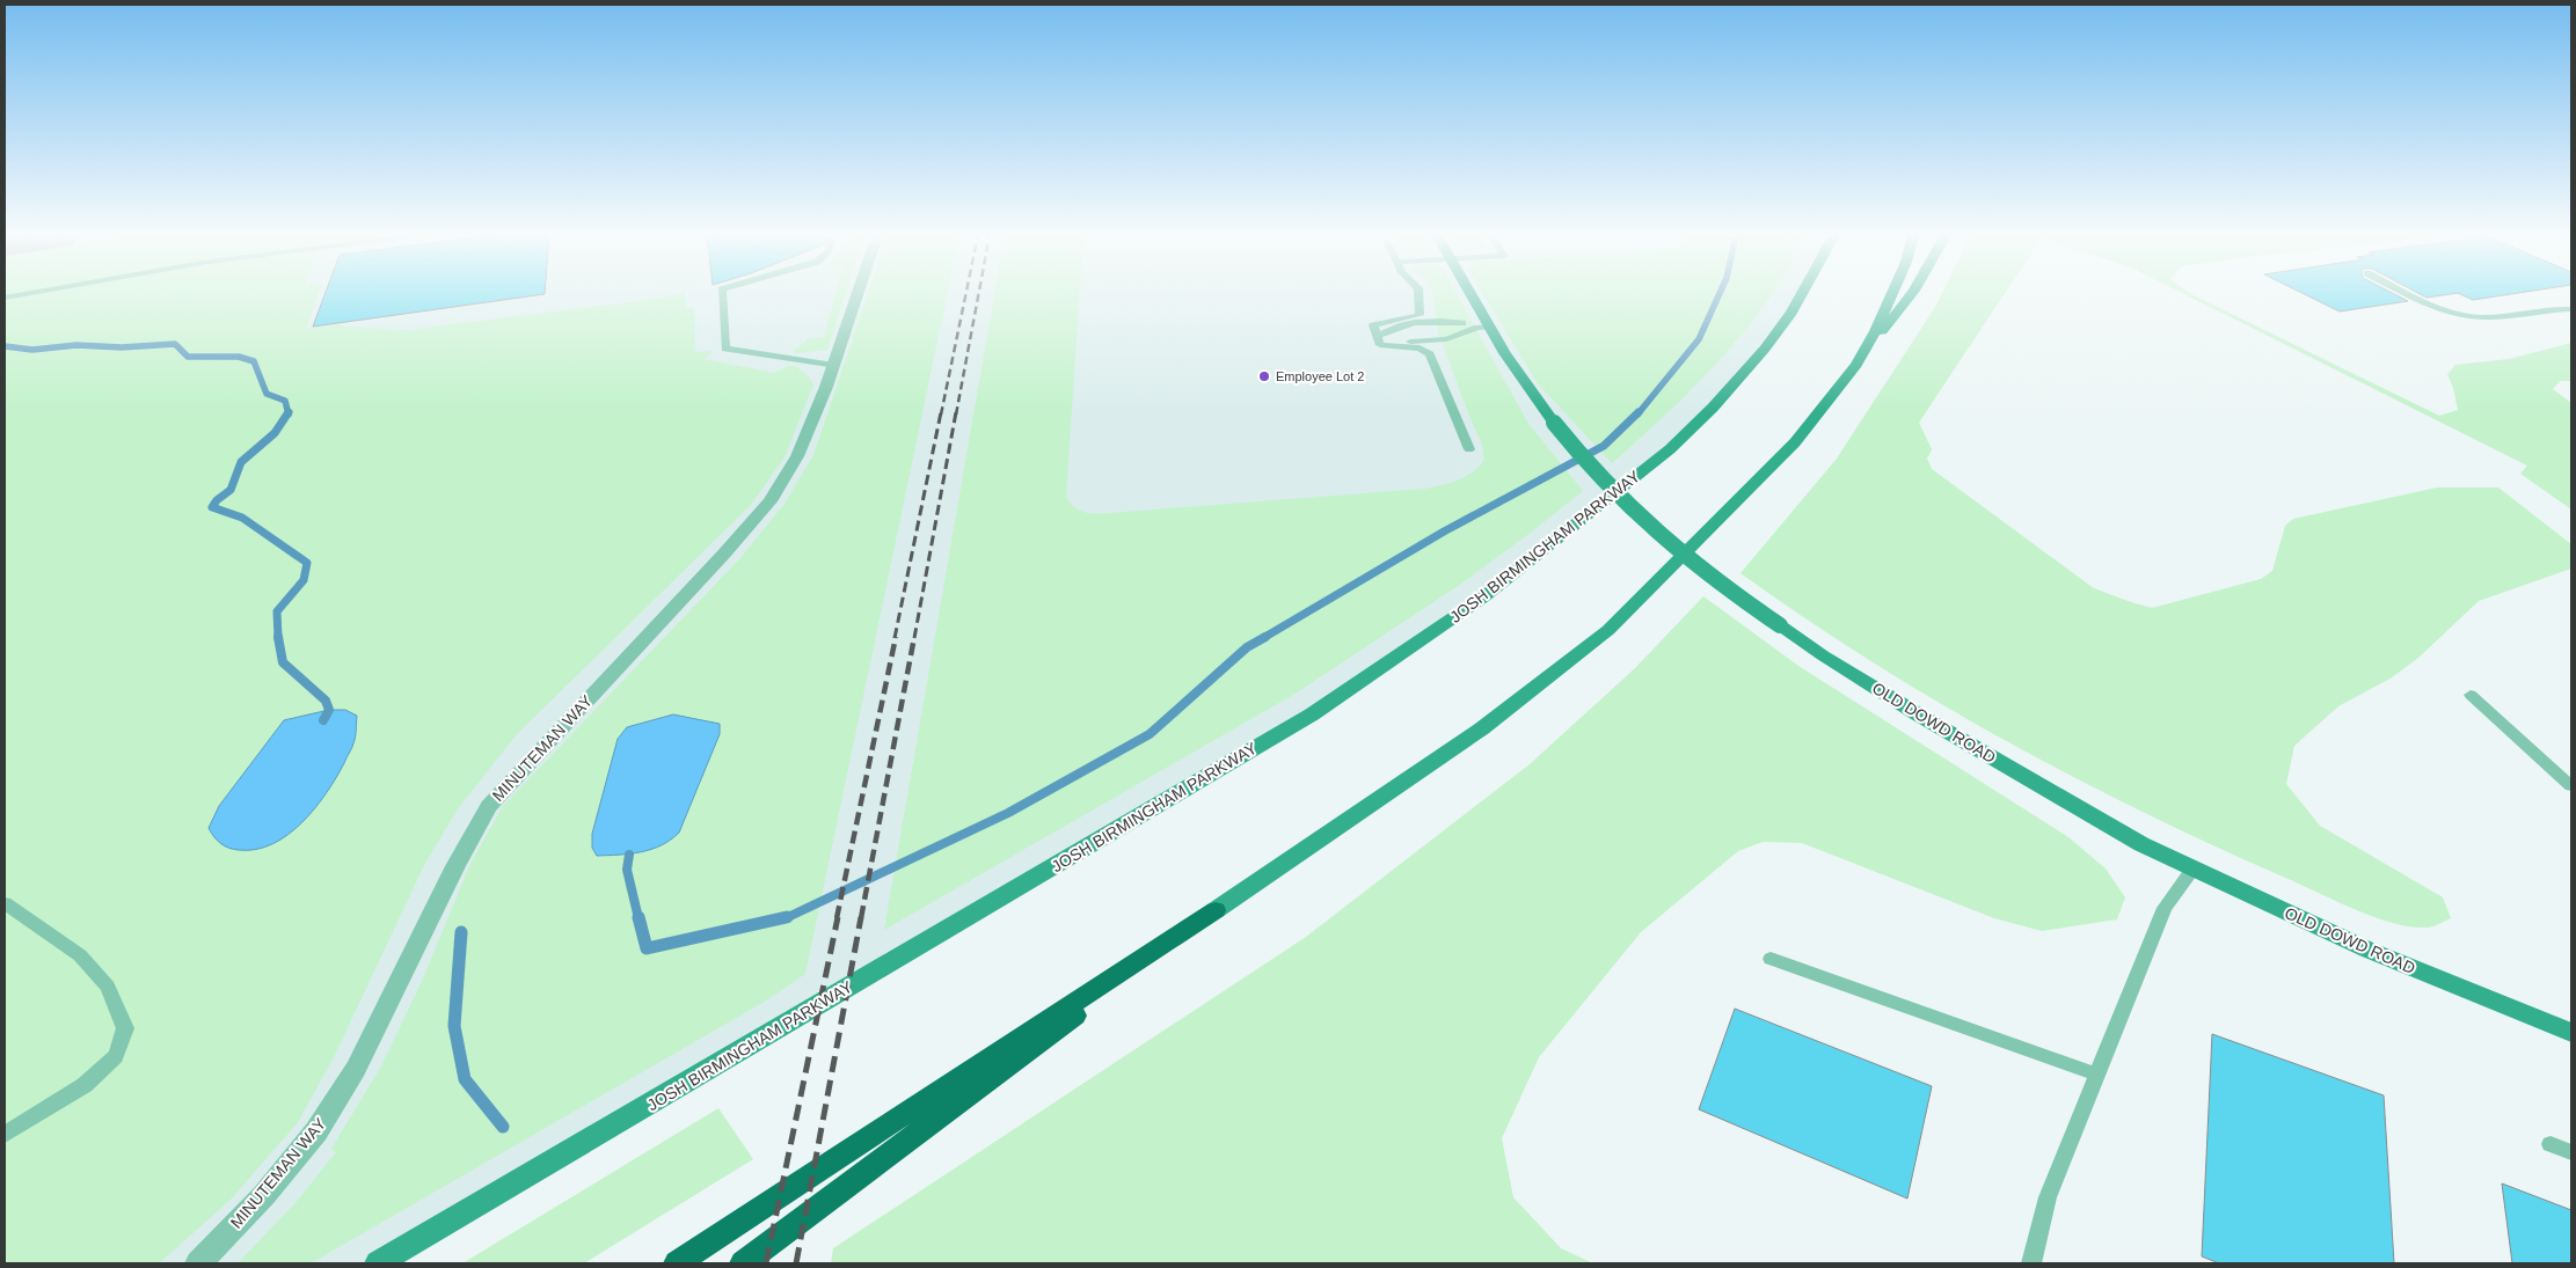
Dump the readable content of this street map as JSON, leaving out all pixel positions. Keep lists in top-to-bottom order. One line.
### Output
{"streets":{"main road":["JOSH BIRMINGHAM PARKWAY","OLD DOWD ROAD"],"street":["MINUTEMAN WAY"]},"places":["Employee Lot 2"]}
